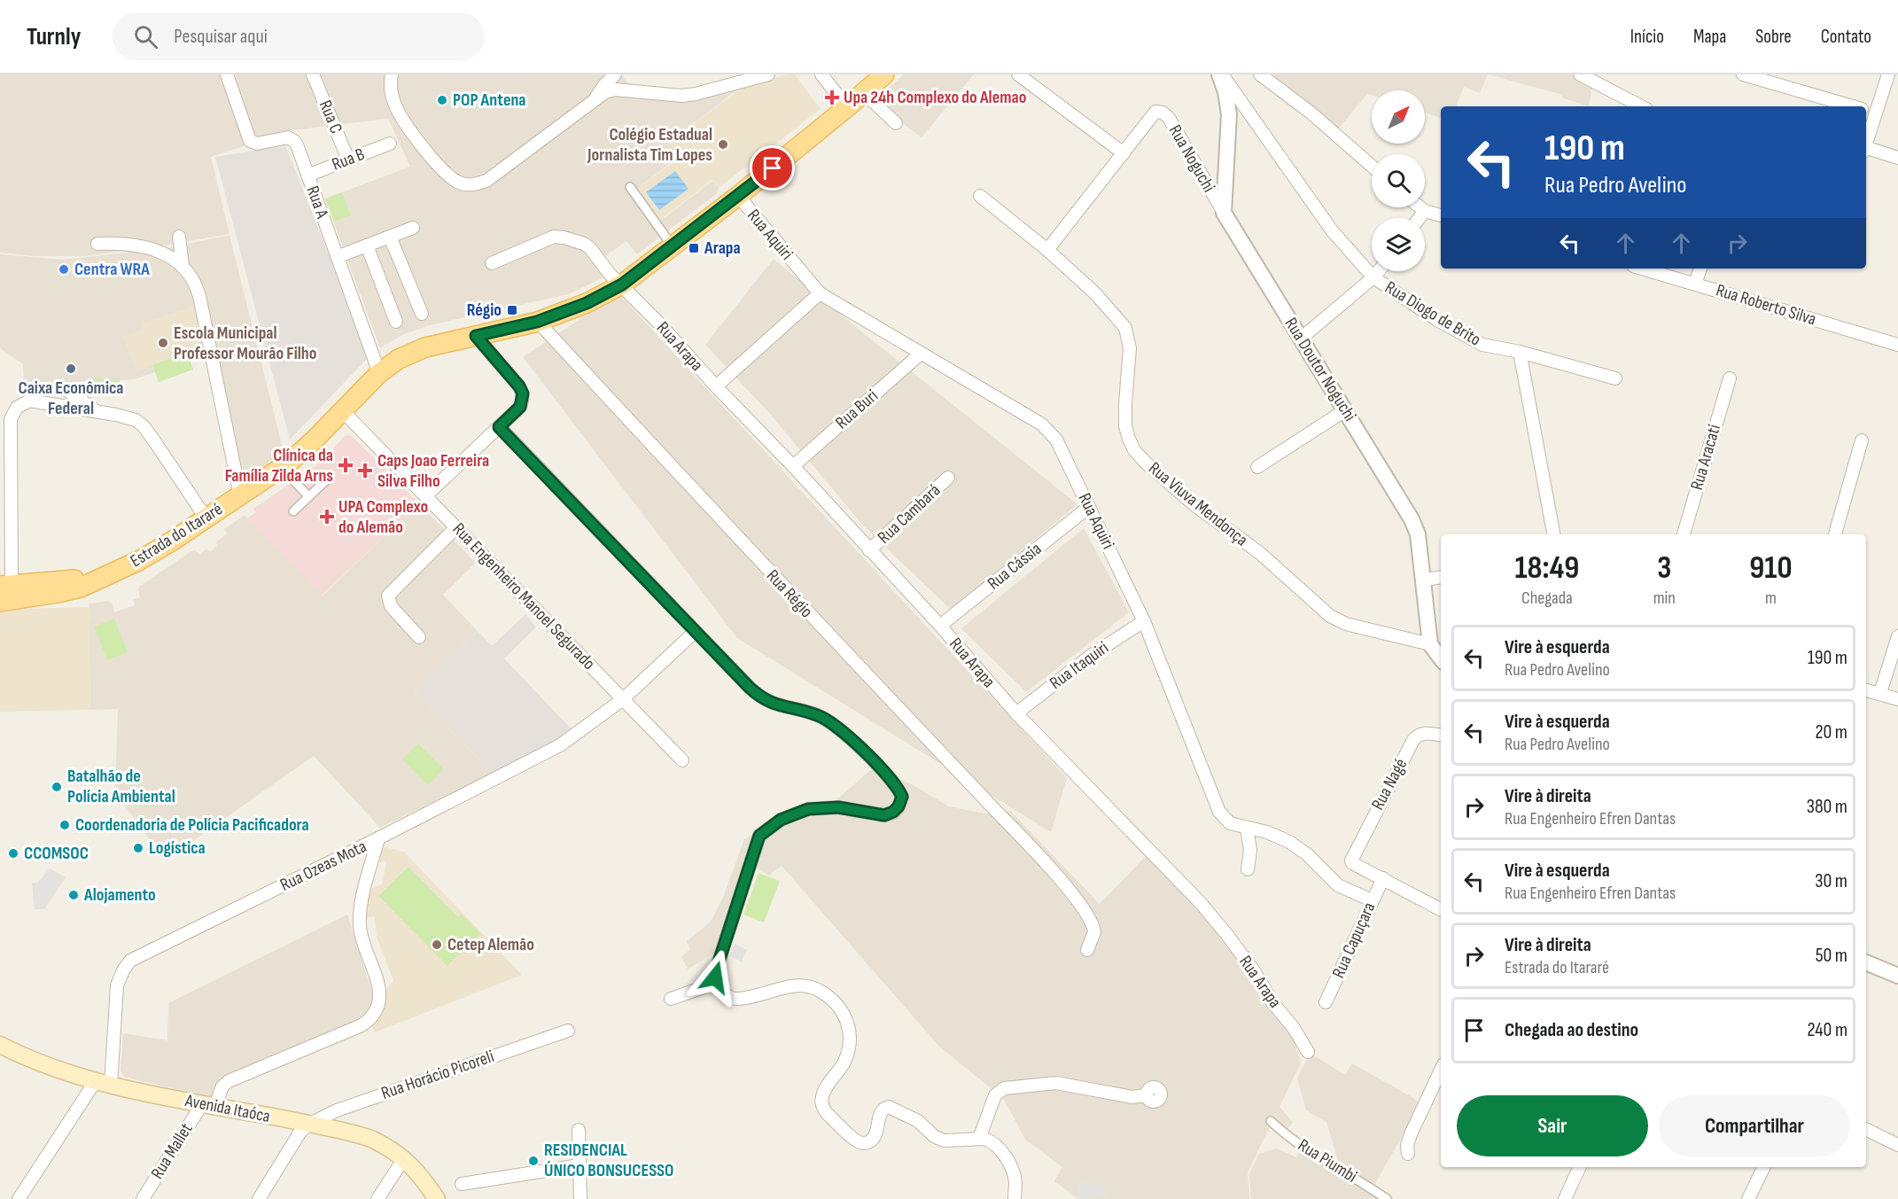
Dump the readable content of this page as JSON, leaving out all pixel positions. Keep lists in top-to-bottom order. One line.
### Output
{"streets":{"main road":["Estrada do Itararé","Avenida Itaóca"],"street":["Rua C","Rua Noguchi","Rua B","Rua A","Rua Aquiri","Rua Roberto Silva","Rua Diogo de Brito","Rua Arapa","Rua Doutor Noguchi","Rua Buri","Rua Aracati","Rua Viuva Mendonça","Rua Cambará","Rua Cássia","Rua Régio","Rua Engenheiro Manoel Segurado","Rua Itaquiri","Rua Nagé","Rua Ozeas Mota","Rua Capuçara","Rua Horácio Picoreli","Rua Mallet","Rua Piumbi"]},"crossings":[["Rua C","Rua B"],["Rua Noguchi","Rua Doutor Noguchi"],["Rua B","Rua A"],["Rua A","Estrada do Itararé"],["Rua Aquiri","Rua Buri"],["Rua Aquiri","Estrada do Itararé"],["Rua Aquiri","Rua Cássia"],["Rua Aquiri","Rua Itaquiri"],["Rua Aquiri","Rua Capuçara"],["Rua Arapa","Rua Buri"],["Rua Arapa","Rua Cambará"],["Rua Arapa","Estrada do Itararé"],["Rua Arapa","Rua Cássia"],["Rua Arapa","Rua Itaquiri"],["Rua Doutor Noguchi","Rua Viuva Mendonça"],["Estrada do Itararé","Rua Régio"],["Estrada do Itararé","Rua Engenheiro Manoel Segurado"],["Rua Engenheiro Manoel Segurado","Rua Ozeas Mota"],["Rua Nagé","Rua Capuçara"],["Rua Ozeas Mota","Avenida Itaóca"],["Rua Ozeas Mota","Rua Mallet"],["Rua Horácio Picoreli","Avenida Itaóca"],["Avenida Itaóca","Rua Mallet"]],"places":{"health":["Upa 24h Complexo do Alemao","Clínica da Família Zilda Arns","Caps Joao Ferreira Silva Filho","UPA Complexo do Alemão"],"other":["POP Antena","Colégio Estadual Jornalista Tim Lopes","Centra WRA","Escola Municipal Professor Mourão Filho","Caixa Econômica Federal","Batalhão de Polícia Ambiental","Coordenadoria de Polícia Pacificadora","Logística","CCOMSOC","Alojamento","Cetep Alemão","RESIDENCIAL ÚNICO BONSUCESSO"],"transit":["Arapa","Régio"]},"north":"top right","page":{"header":"Turnly","search":"Pesquisar aqui","nav":["Início","Mapa","Sobre","Contato"],"turn":["190 m","Rua Pedro Avelino"],"eta":["18:49","Chegada","3","min","910","m"],"list":[{"name":"Vire à esquerda","note":"Rua Pedro Avelino","value":"190 m"},{"name":"Vire à esquerda","note":"Rua Pedro Avelino","value":"20 m"},{"name":"Vire à direita","note":"Rua Engenheiro Efren Dantas","value":"380 m"},{"name":"Vire à esquerda","note":"Rua Engenheiro Efren Dantas","value":"30 m"},{"name":"Vire à direita","note":"Estrada do Itararé","value":"50 m"},{"name":"Chegada ao destino","value":"240 m"}],"buttons":["Sair","Compartilhar"]}}
